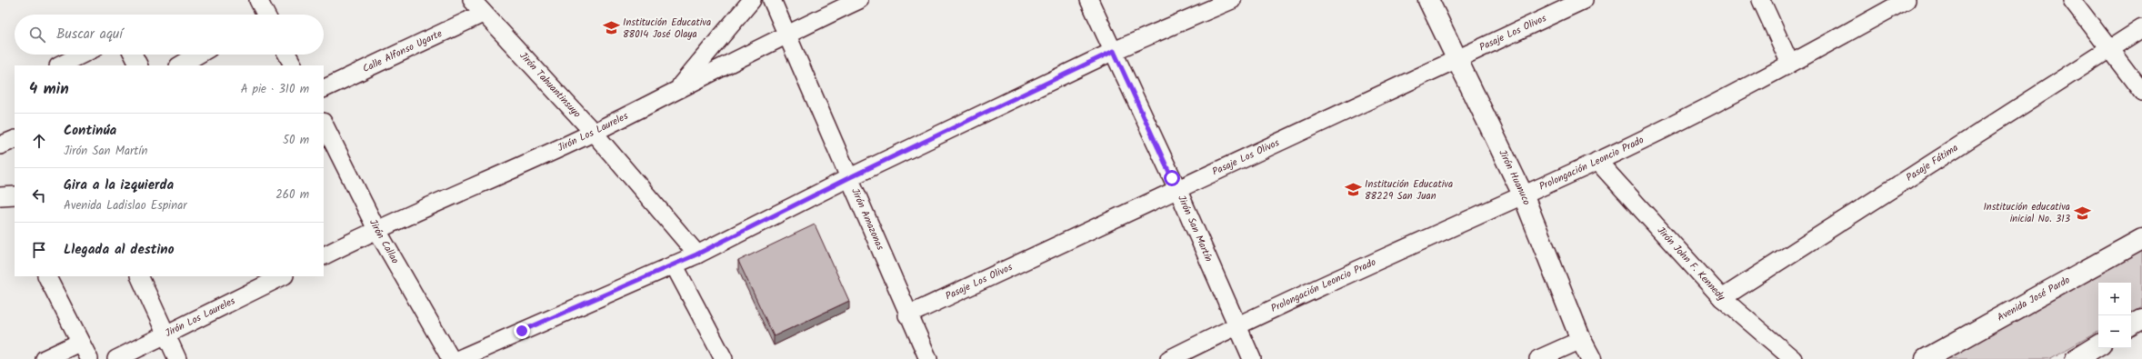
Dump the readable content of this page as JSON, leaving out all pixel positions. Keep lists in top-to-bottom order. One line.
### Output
{"streets":{"main road":["Jirón Huanuco","Avenida José Pardo"],"street":["Pasaje Los Olivos","Calle Alfonso Ugarte","Jirón Tahuantinsuyo","Jirón Los Laureles","Prolongación Leoncio Prado","Pasaje Fátima","Jirón Amazonas","Jirón San Martín","Jirón Callao","Jirón John F. Kennedy"]},"crossings":[["Pasaje Los Olivos","Jirón Huanuco"],["Pasaje Los Olivos","Jirón Amazonas"],["Pasaje Los Olivos","Jirón San Martín"],["Calle Alfonso Ugarte","Jirón Tahuantinsuyo"],["Jirón Tahuantinsuyo","Jirón Los Laureles"],["Jirón Los Laureles","Jirón Amazonas"],["Jirón Los Laureles","Jirón Callao"],["Prolongación Leoncio Prado","Jirón Huanuco"],["Prolongación Leoncio Prado","Jirón San Martín"],["Prolongación Leoncio Prado","Jirón John F. Kennedy"],["Pasaje Fátima","Jirón John F. Kennedy"]],"places":{"school or university":["Institución Educativa 88014 José Olaya","Institución Educativa 88229 San Juan","Institución educativa inicial No. 313"]},"page":{"search":"Buscar aquí","heading":["4 min","A pie · 310 m"],"list":[["Continúa","Jirón San Martín","50 m"],["Gira a la izquierda","Avenida Ladislao Espinar","260 m"],"Llegada al destino"],"map_buttons":["+","−"]}}
